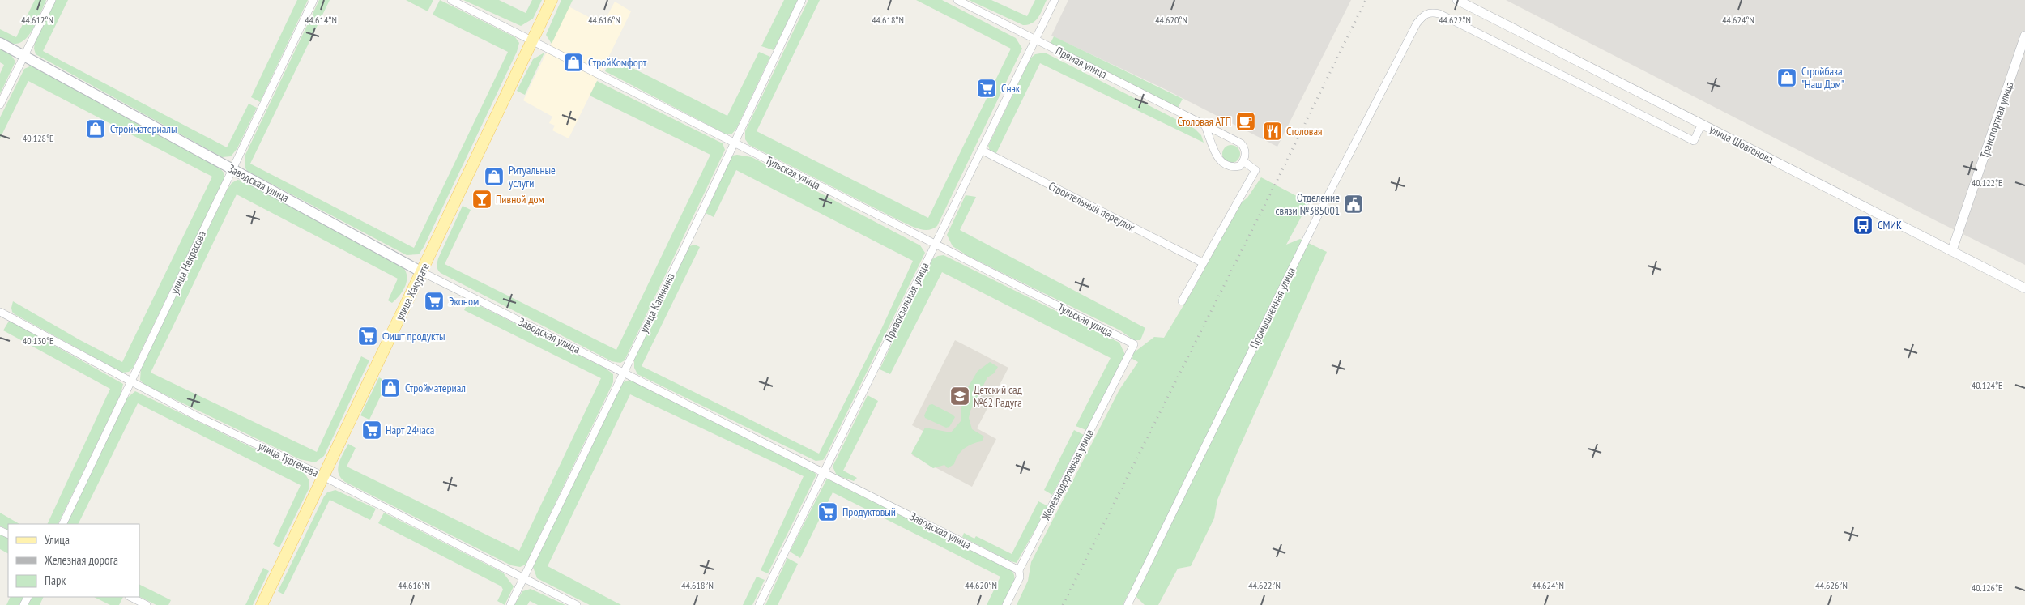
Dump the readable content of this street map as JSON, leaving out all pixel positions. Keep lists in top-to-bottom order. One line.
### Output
{"streets":{"main road":["Заводская улица","улица Хакурате"],"street":["Прямая улица","Транспортная улица","улица Шовгенова","Тульская улица","Строительный переулок","улица Некрасова","Привокзальная улица","улица Калинина","Промышленная улица","улица Тургенева","Железнодорожная улица"]},"crossings":[["Прямая улица","Привокзальная улица"],["Транспортная улица","улица Шовгенова"],["улица Шовгенова","Промышленная улица"],["Тульская улица","улица Хакурате"],["Тульская улица","Привокзальная улица"],["Тульская улица","улица Калинина"],["Тульская улица","Железнодорожная улица"],["Заводская улица","улица Некрасова"],["Заводская улица","улица Хакурате"],["Заводская улица","Привокзальная улица"],["Заводская улица","улица Калинина"],["Заводская улица","Железнодорожная улица"],["Строительный переулок","Привокзальная улица"],["улица Некрасова","улица Тургенева"],["улица Хакурате","улица Тургенева"],["улица Калинина","улица Тургенева"]],"places":{"shop":["СтройКомфорт","Стройбаза \"Наш Дом\"","Стройматериалы","Ритуальные услуги","Стройматериал"],"supermarket":["Снэк","Эконом","Фишт продукты","Нарт 24часа","Продуктовый"],"cafe":["Столовая АТП"],"restaurant":["Столовая"],"bar":["Пивной дом"],"public building":["Отделение связи №385001"],"bus stop":["СМИК"],"school or university":["Детский сад №62 Радуга"]},"legend":["Улица","Железная дорога","Парк"],"coordinates":["44.612°N","44.614°N","44.616°N","44.618°N","44.620°N","44.622°N","44.624°N","40.128°E","40.122°E","40.130°E","40.124°E","44.626°N","40.126°E"]}
